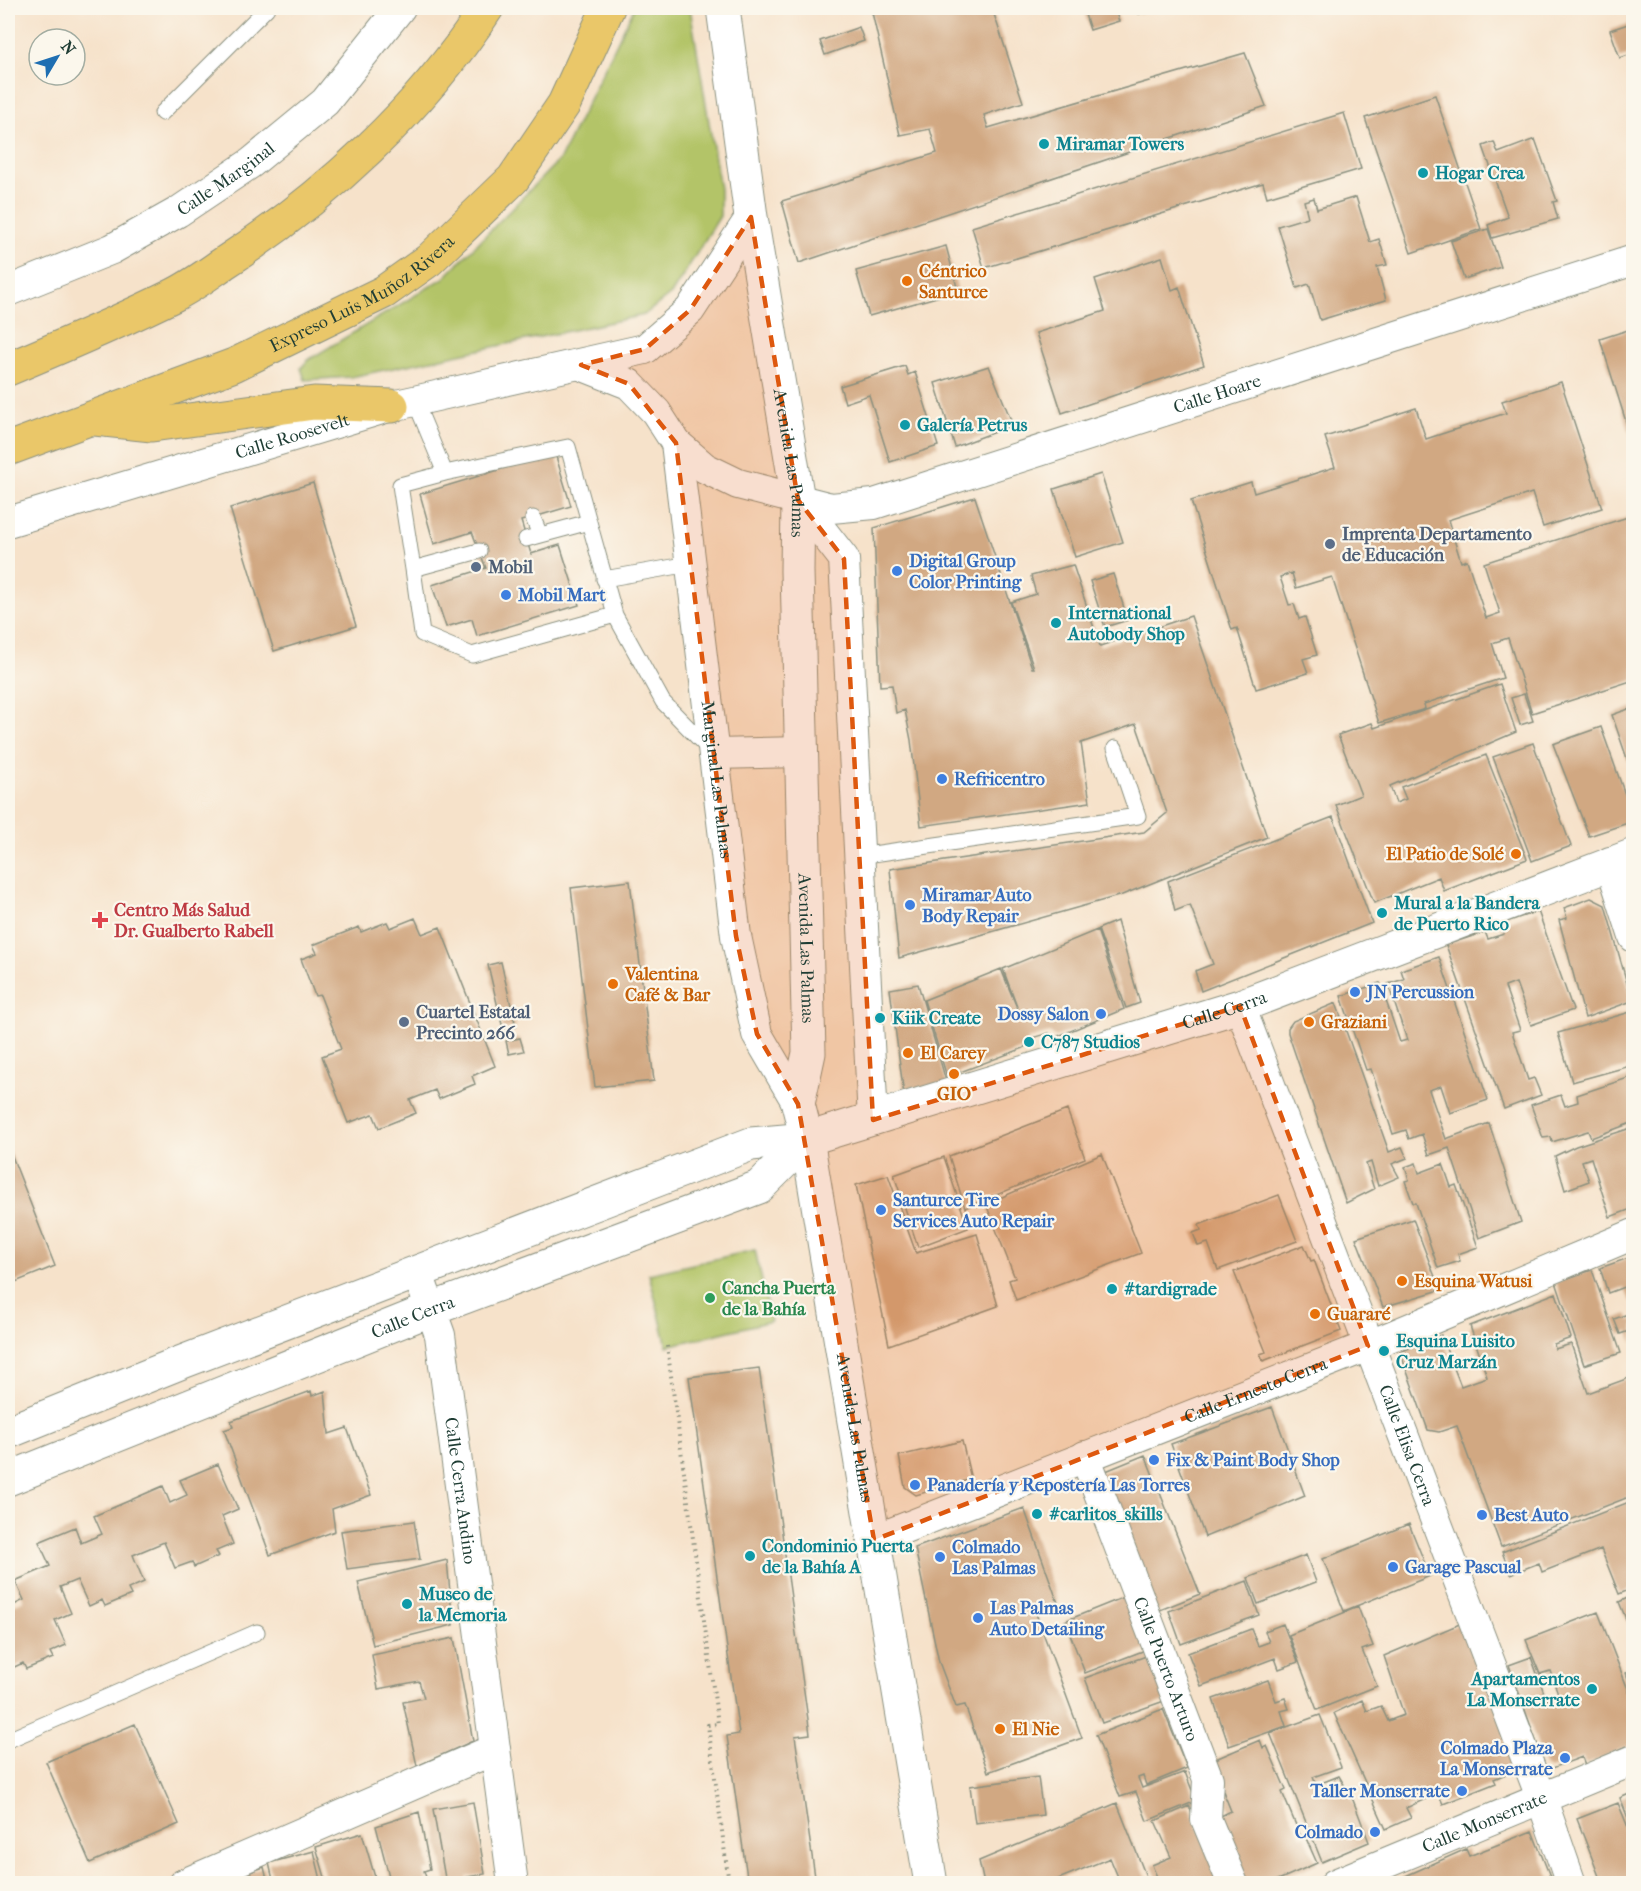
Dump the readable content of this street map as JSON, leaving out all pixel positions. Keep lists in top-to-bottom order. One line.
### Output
{"streets":{"highway":["Expreso Luis Muñoz Rivera"],"street":["Calle Marginal","Calle Hoare","Calle Roosevelt","Avenida Las Palmas","Marginal Las Palmas","Calle Cerra","Calle Ernesto Cerra","Calle Elisa Cerra","Calle Cerra Andino","Calle Puerto Arturo","Calle Monserrate"]},"crossings":[["Calle Hoare","Avenida Las Palmas"],["Calle Hoare","Marginal Las Palmas"],["Calle Roosevelt","Avenida Las Palmas"],["Avenida Las Palmas","Marginal Las Palmas"],["Avenida Las Palmas","Calle Cerra"],["Avenida Las Palmas","Calle Ernesto Cerra"],["Calle Cerra","Calle Elisa Cerra"],["Calle Cerra","Calle Cerra Andino"],["Calle Ernesto Cerra","Calle Elisa Cerra"],["Calle Ernesto Cerra","Calle Puerto Arturo"],["Calle Elisa Cerra","Calle Monserrate"]],"places":{"other":["Miramar Towers","Hogar Crea","Céntrico Santurce","Galería Petrus","Imprenta Departamento de Educación","Mobil","Digital Group Color Printing","Mobil Mart","International Autobody Shop","Refricentro","El Patio de Solé","Miramar Auto Body Repair","Mural a la Bandera de Puerto Rico","Valentina Café & Bar","JN Percussion","Dossy Salon","Kiik Create","Cuartel Estatal Precinto 266","Graziani","C787 Studios","El Carey","GIO","Santurce Tire Services Auto Repair","Esquina Watusi","#tardigrade","Cancha Puerta de la Bahía","Guararé","Esquina Luisito Cruz Marzán","Fix & Paint Body Shop","Panadería y Repostería Las Torres","#carlitos_skills","Best Auto","Condominio Puerta de la Bahía A","Colmado Las Palmas","Garage Pascual","Museo de la Memoria","Las Palmas Auto Detailing","Apartamentos La Monserrate","El Nie","Colmado Plaza La Monserrate","Taller Monserrate","Colmado"],"health":["Centro Más Salud Dr. Gualberto Rabell"]},"north":"top right"}
